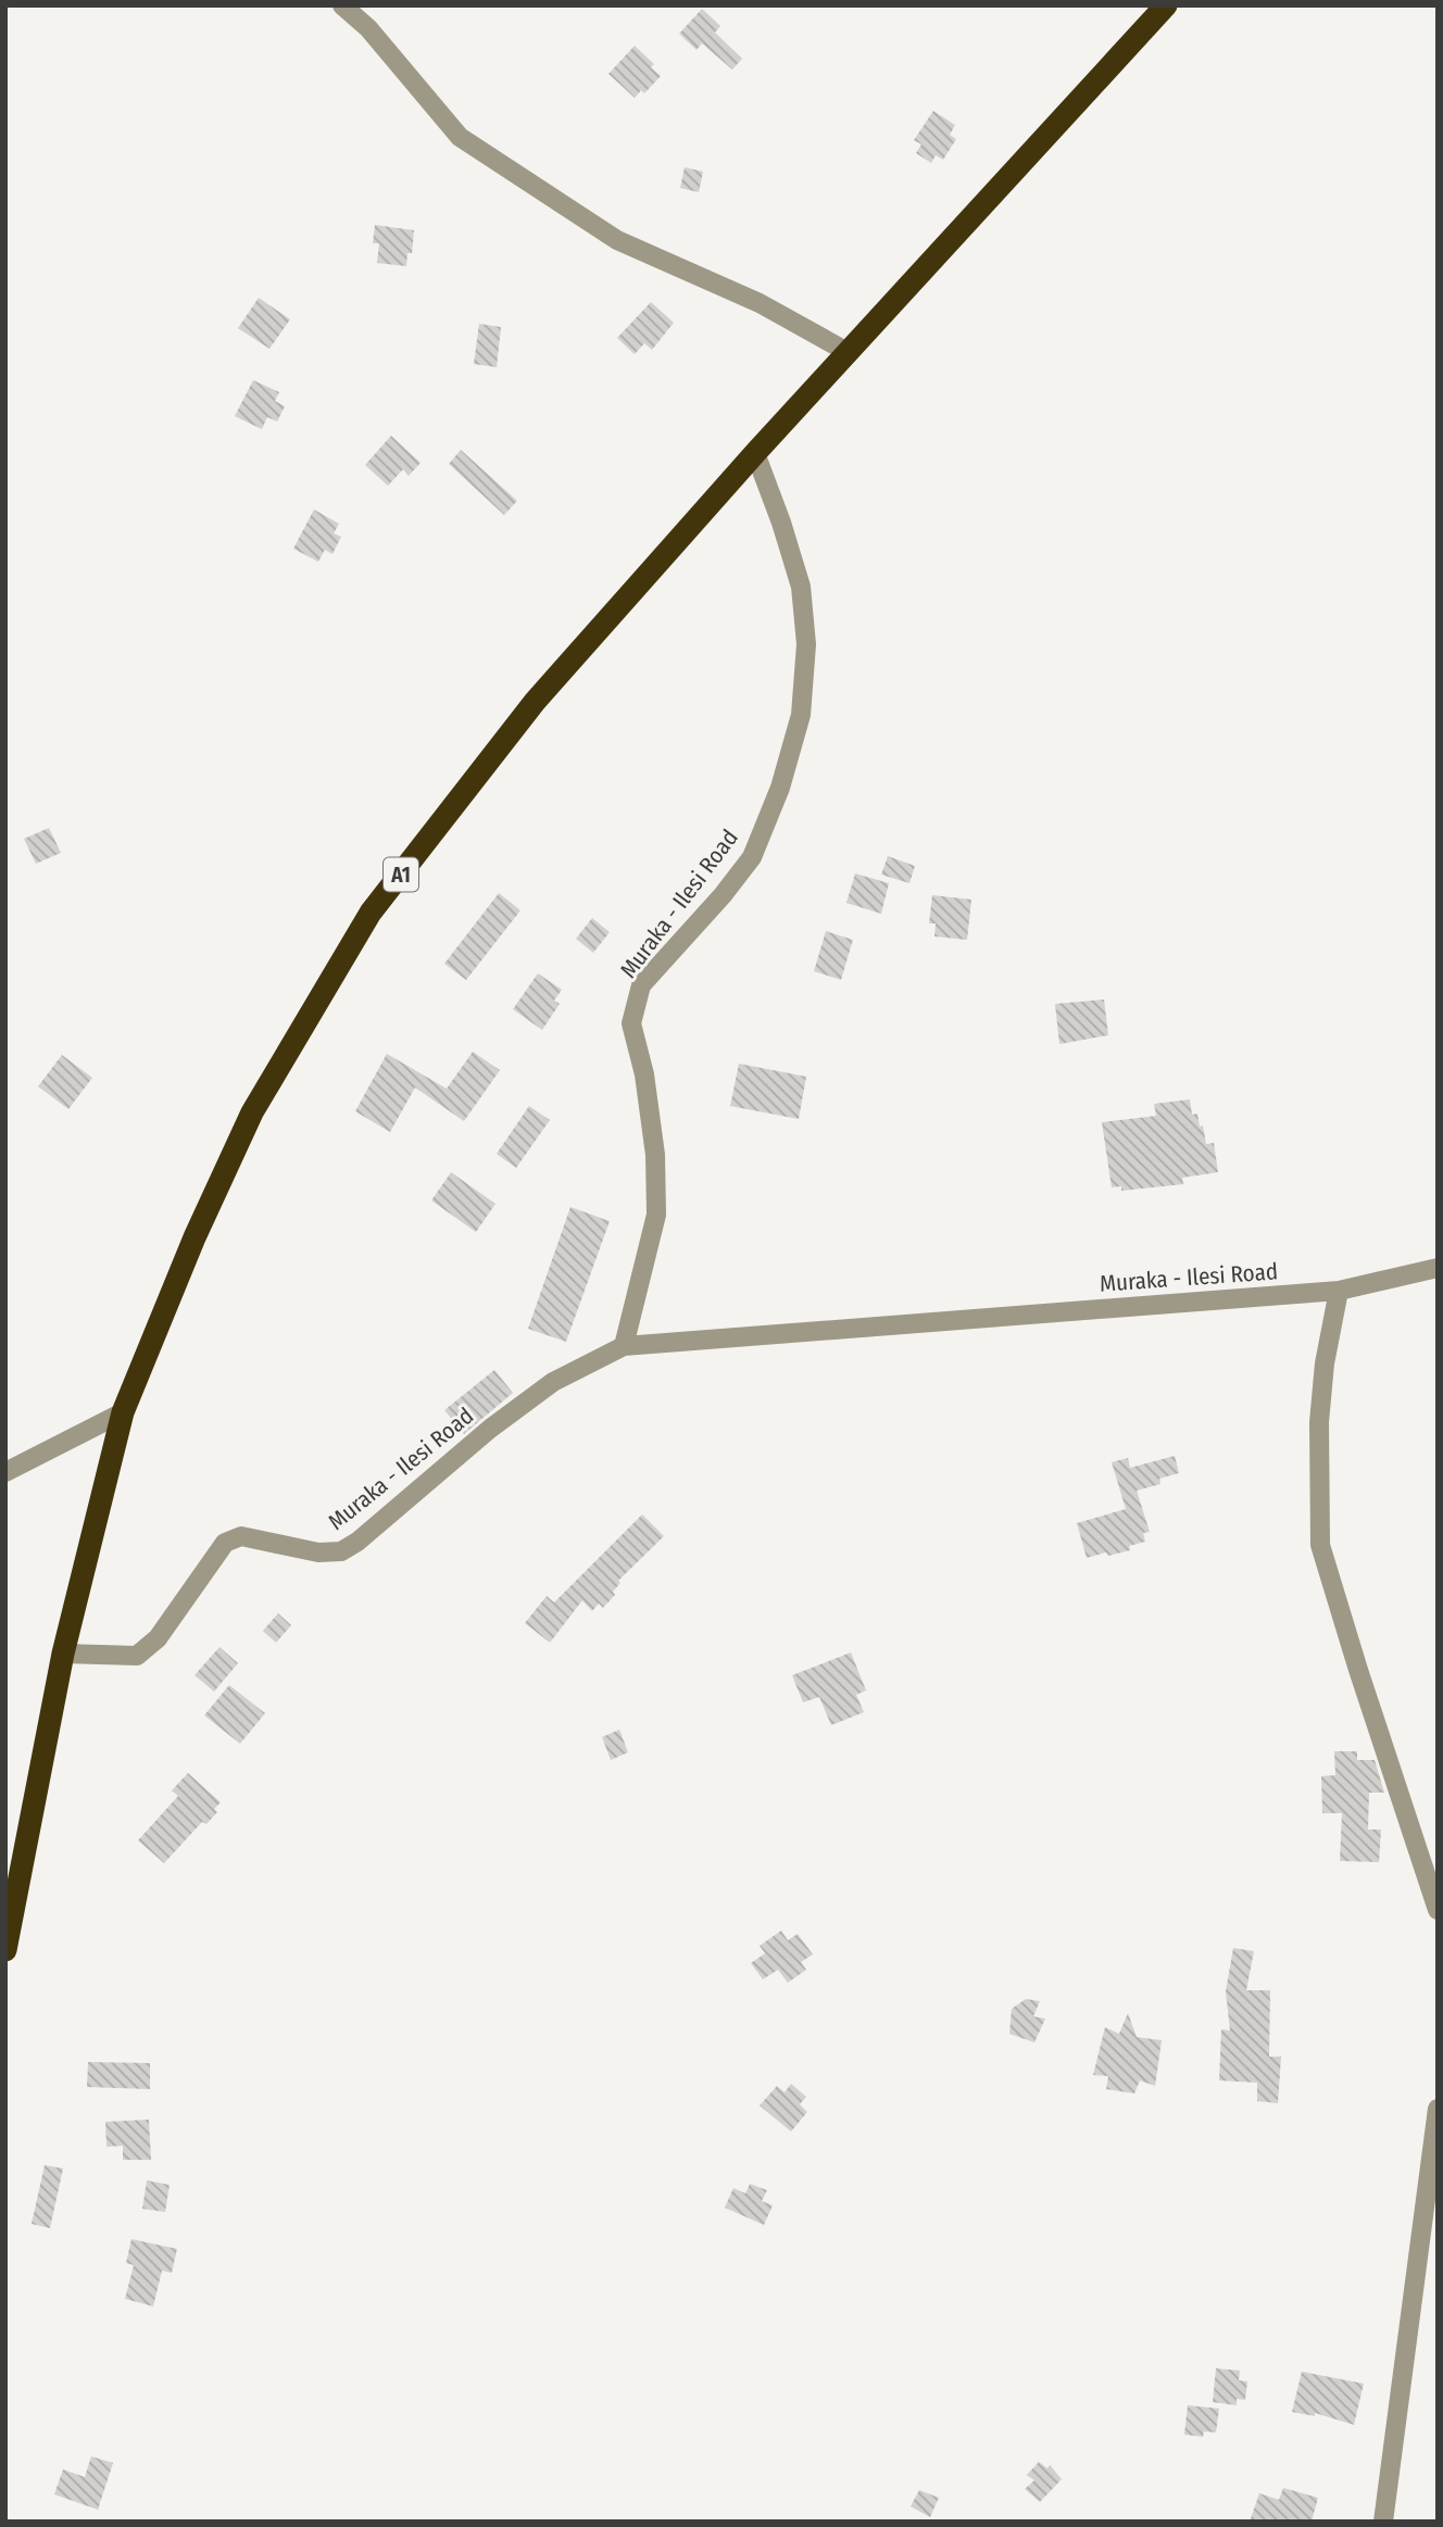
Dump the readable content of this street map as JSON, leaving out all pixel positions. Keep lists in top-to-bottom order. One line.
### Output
{"streets":{"highway":["A1"],"street":["Muraka - Ilesi Road"]},"crossings":[["A1","Muraka - Ilesi Road"]]}
